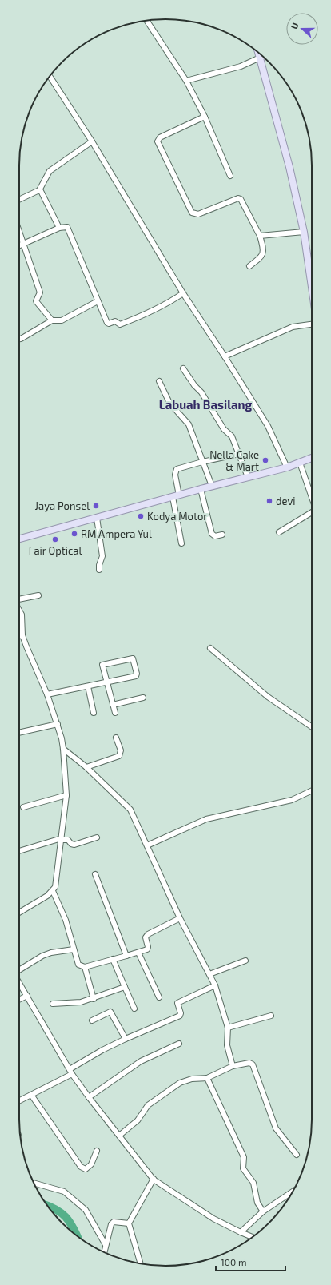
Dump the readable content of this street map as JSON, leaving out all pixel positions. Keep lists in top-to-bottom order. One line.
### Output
{"districts":["Labuah Basilang"],"places":["Nella Cake & Mart","devi","Jaya Ponsel","Kodya Motor","RM Ampera Yul","Fair Optical"],"scale_bar":"100 m","north":"left"}
